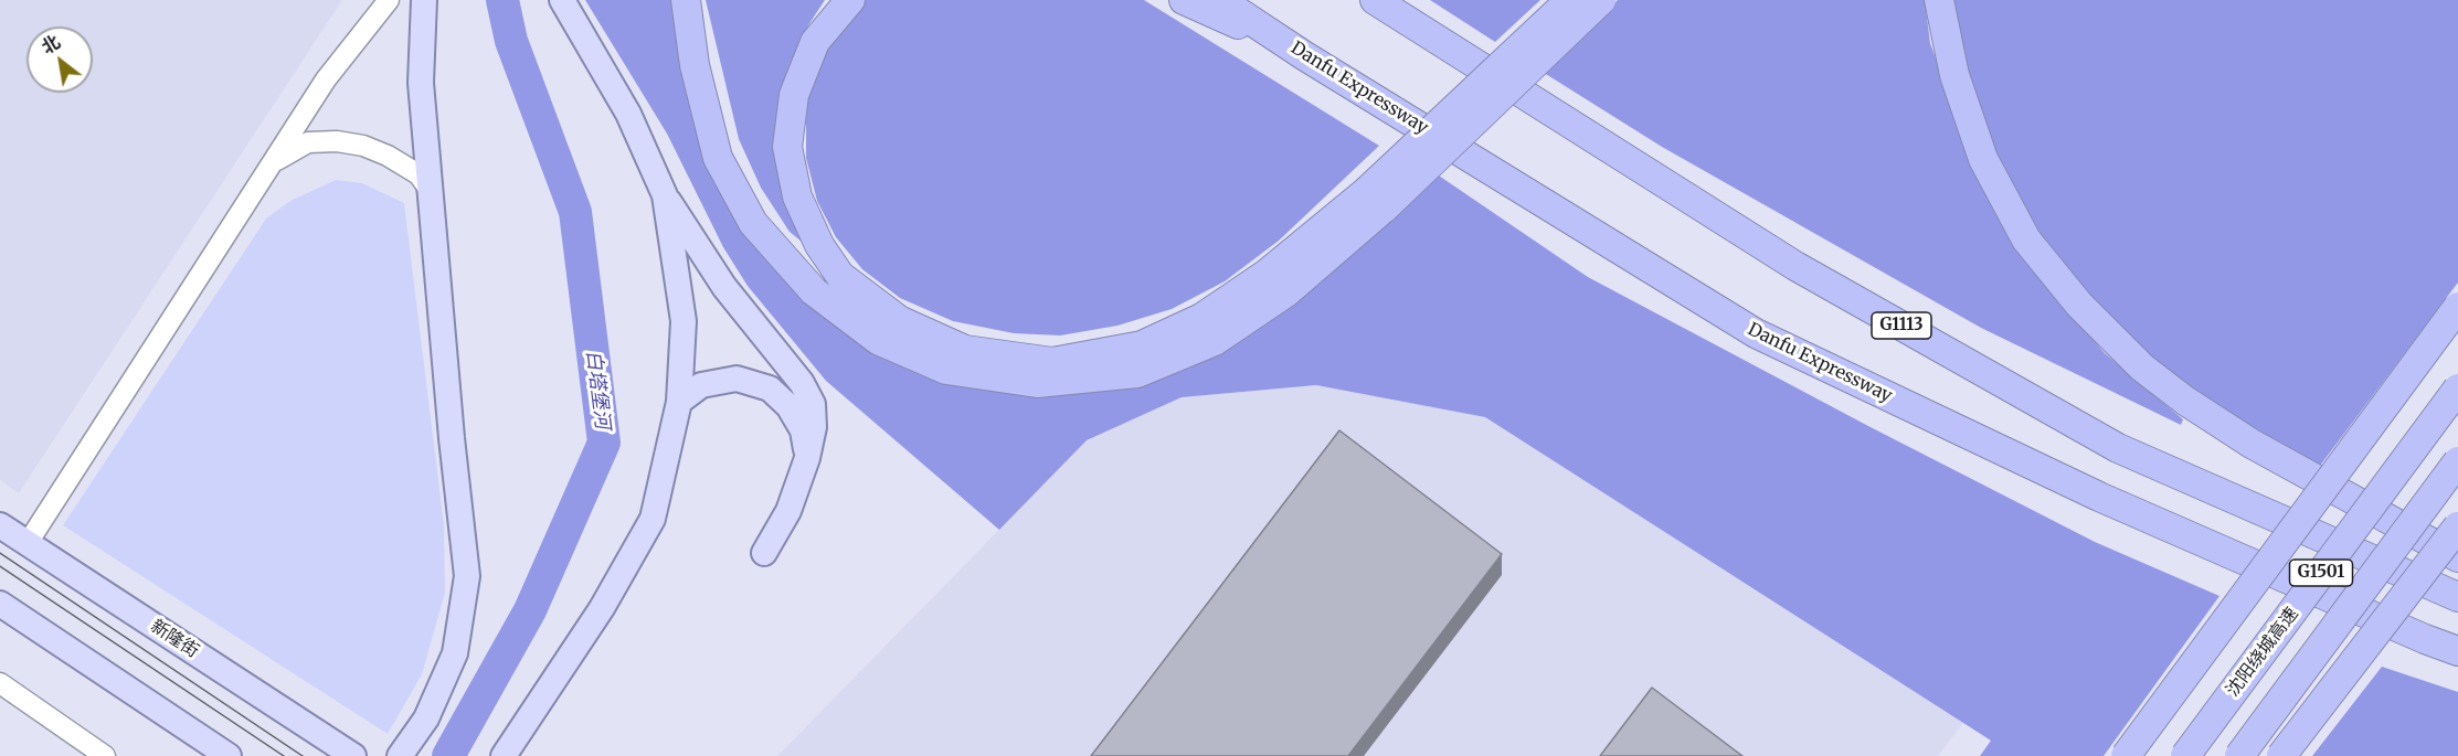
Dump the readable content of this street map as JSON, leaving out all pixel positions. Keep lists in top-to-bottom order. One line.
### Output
{"streets":{"highway":["Danfu Expressway","G1113","G1501","沈阳绕城高速"],"main road":["新隆街"]},"water":["白塔堡河"],"north":"top left"}
